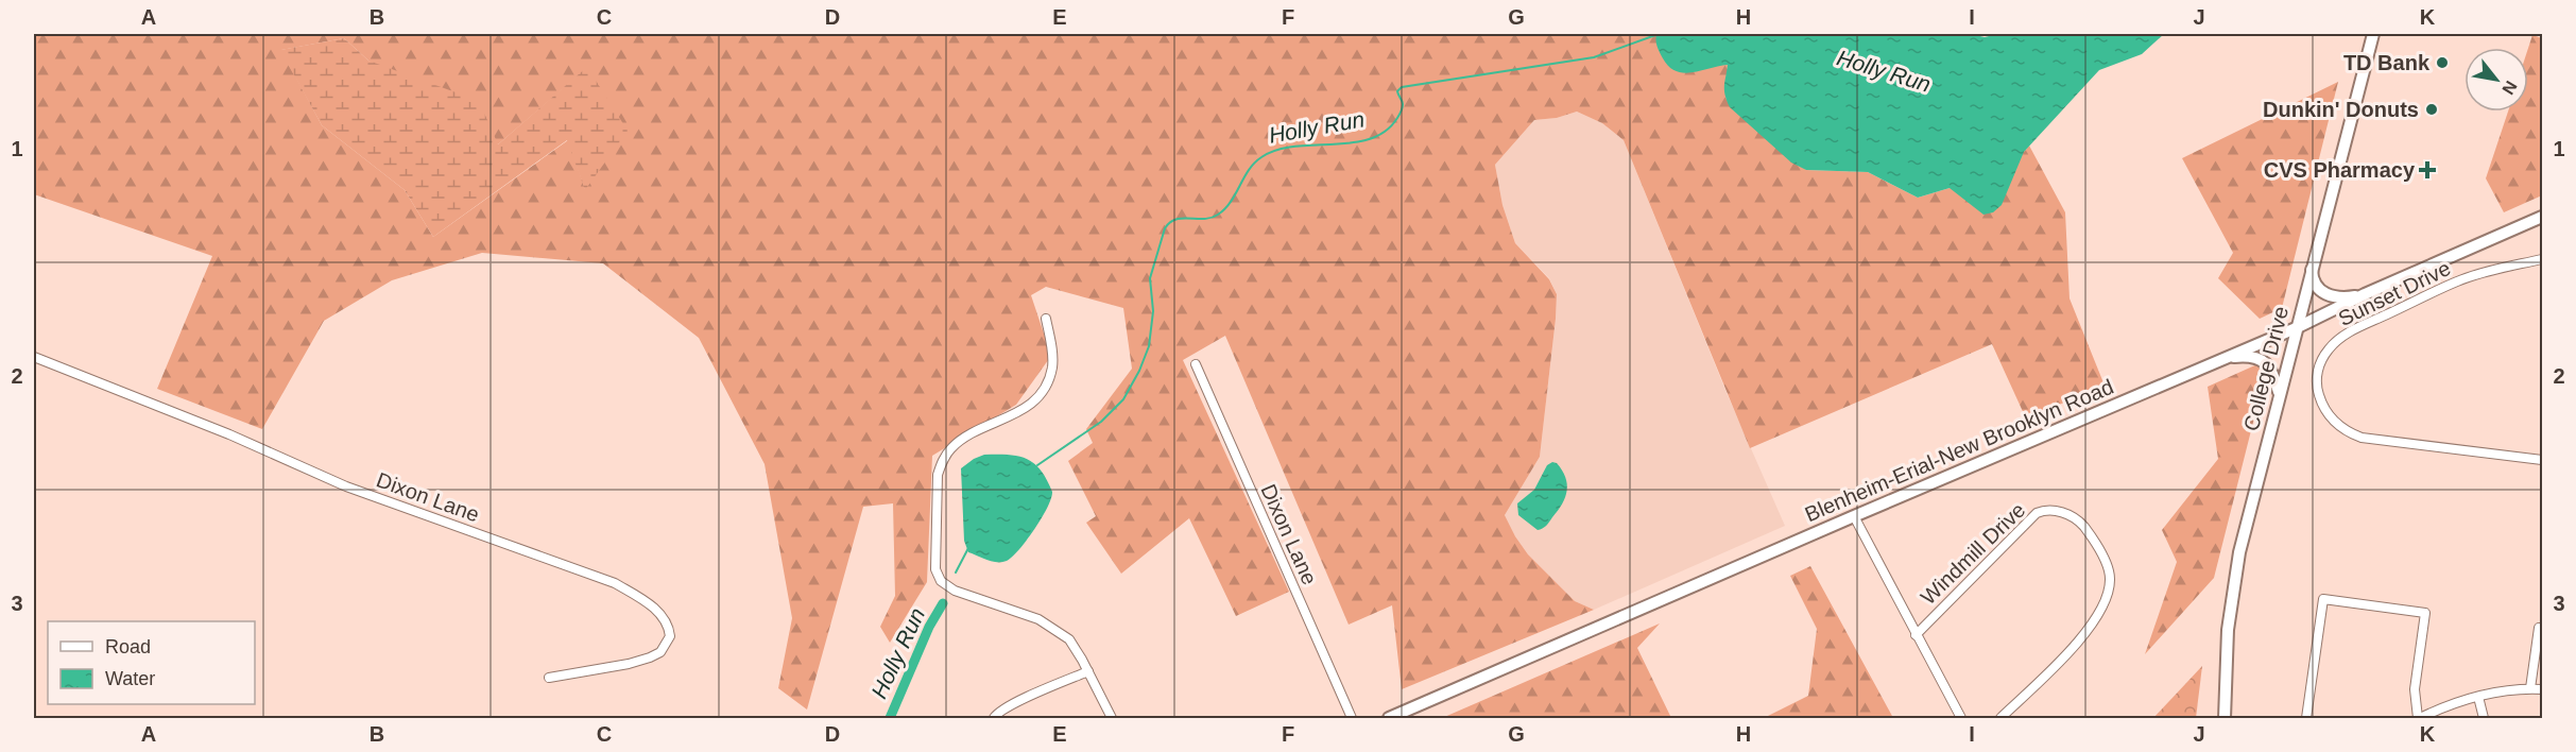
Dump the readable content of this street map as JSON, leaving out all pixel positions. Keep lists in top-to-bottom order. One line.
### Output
{"streets":{"main road":["College Drive","Blenheim-Erial-New Brooklyn Road"],"street":["Sunset Drive","Dixon Lane","Windmill Drive"]},"crossings":[["College Drive","Blenheim-Erial-New Brooklyn Road"],["Blenheim-Erial-New Brooklyn Road","Windmill Drive"]],"water":["Holly Run"],"places":{"other":["TD Bank","Dunkin' Donuts"],"health":["CVS Pharmacy"]},"legend":["Road","Water"],"north":"bottom right","grid":{"columns":["A","B","C","D","E","F","G","H","I","J","K"],"rows":["1","2","3"]}}
